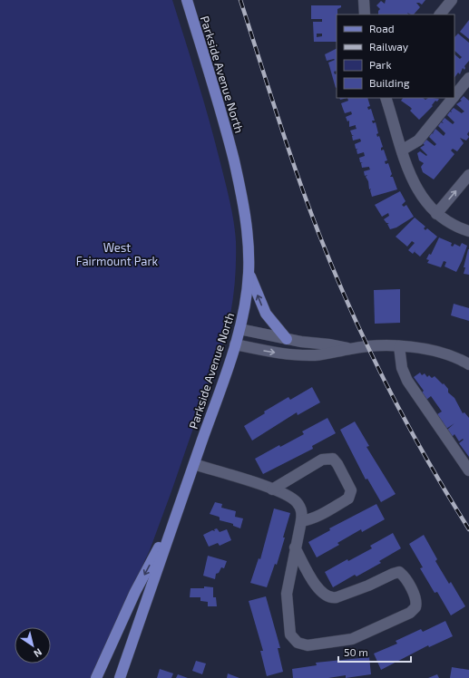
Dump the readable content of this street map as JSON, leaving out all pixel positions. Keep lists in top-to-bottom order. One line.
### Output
{"streets":{"main road":["Parkside Avenue North"]},"parks":["West Fairmount Park"],"legend":["Road","Railway","Park","Building"],"scale_bar":"50 m","north":"bottom right"}
